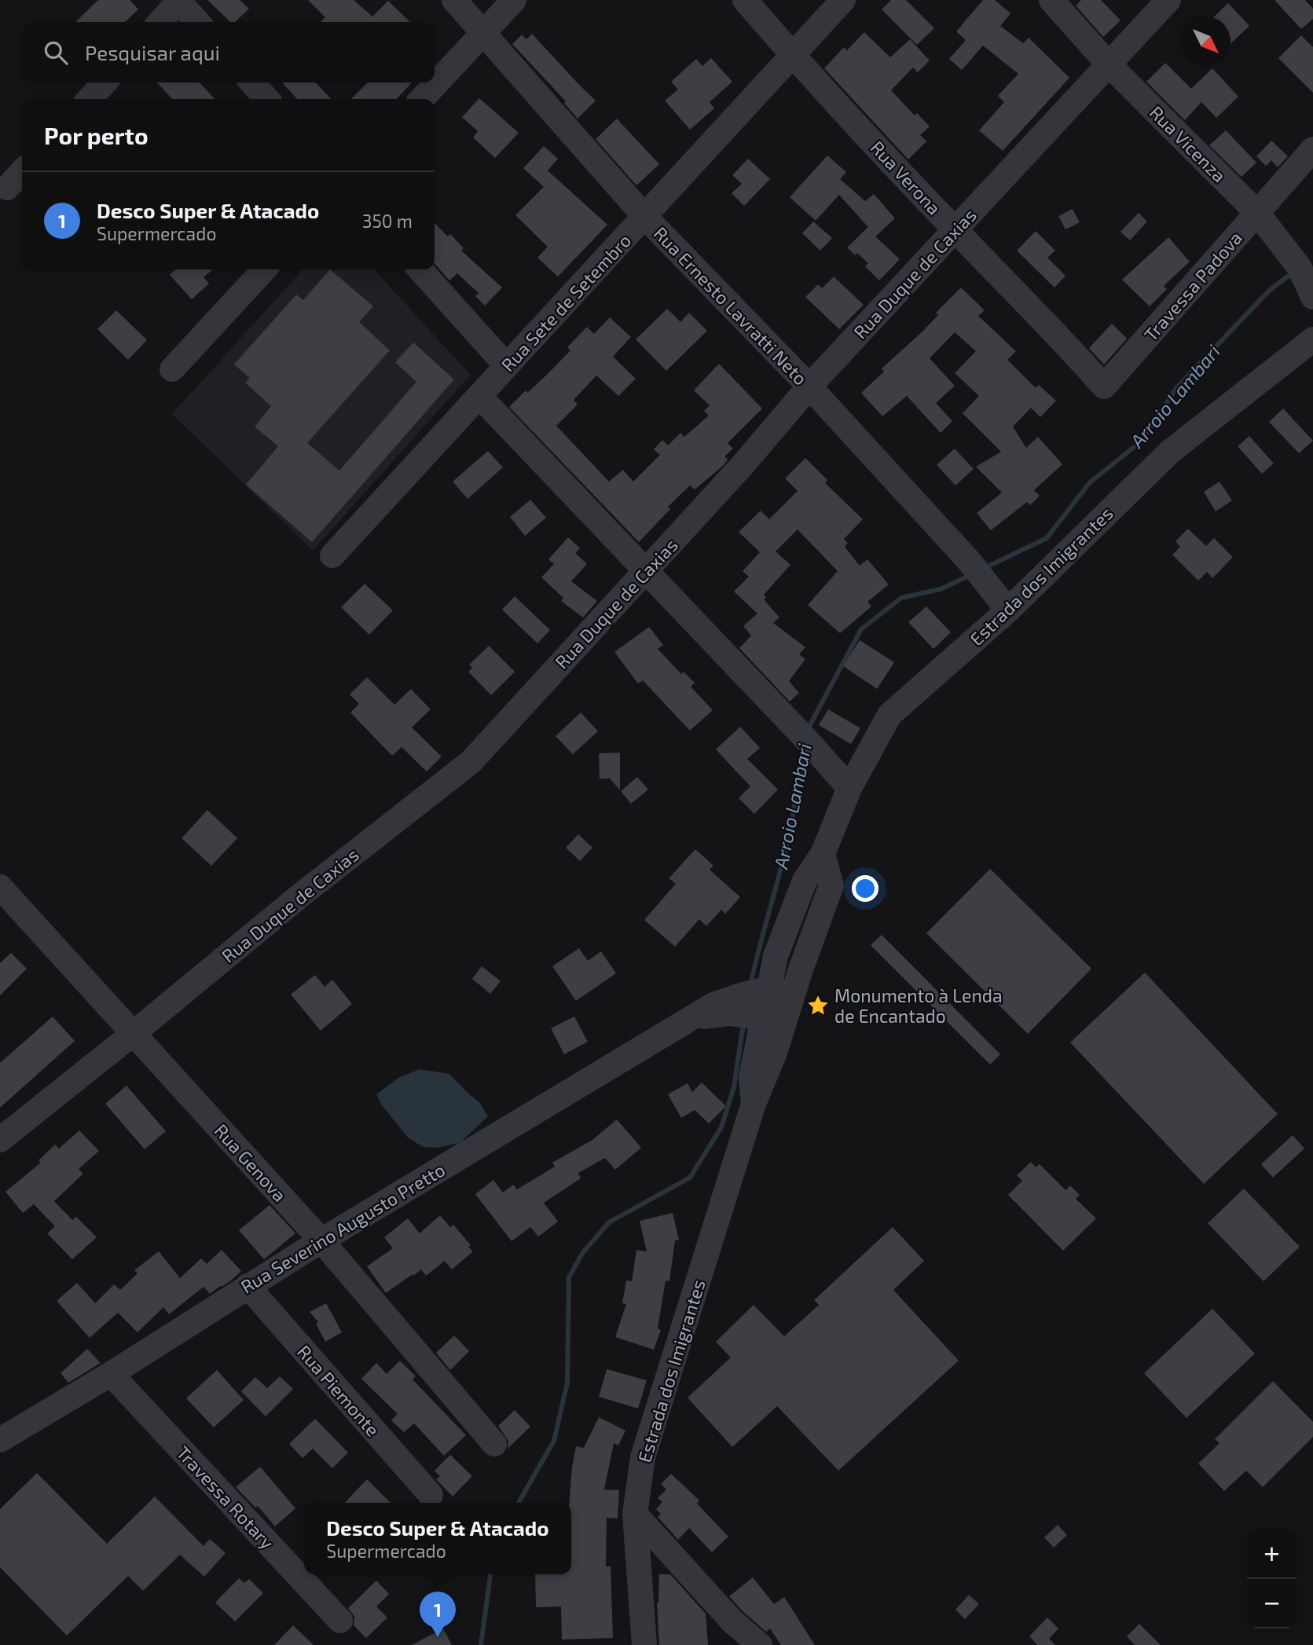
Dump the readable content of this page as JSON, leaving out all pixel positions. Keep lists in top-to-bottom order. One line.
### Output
{"streets":{"street":["Rua Vicenza","Rua Verona","Rua Duque de Caxias","Travessa Padova","Rua Sete de Setembro","Rua Ernesto Lavratti Neto","Estrada dos Imigrantes","Rua Genova","Rua Severino Augusto Pretto","Rua Piemonte","Travessa Rotary"]},"crossings":[["Rua Vicenza","Rua Duque de Caxias"],["Rua Vicenza","Travessa Padova"],["Rua Verona","Rua Duque de Caxias"],["Rua Verona","Travessa Padova"],["Rua Verona","Rua Sete de Setembro"],["Rua Duque de Caxias","Rua Ernesto Lavratti Neto"],["Rua Duque de Caxias","Rua Genova"],["Rua Sete de Setembro","Rua Ernesto Lavratti Neto"],["Rua Ernesto Lavratti Neto","Estrada dos Imigrantes"],["Estrada dos Imigrantes","Rua Severino Augusto Pretto"],["Rua Genova","Rua Severino Augusto Pretto"],["Rua Severino Augusto Pretto","Rua Piemonte"],["Rua Severino Augusto Pretto","Travessa Rotary"]],"water":["Arroio Lambari"],"places":{"place":["Monumento à Lenda de Encantado"]},"north":"bottom right","page":{"search":"Pesquisar aqui","heading":"Por perto","list":[{"mark":"1","name":"Desco Super & Atacado","note":"Supermercado","value":"350 m"}],"popup":["Desco Super & Atacado","Supermercado"],"map_buttons":["+","−"],"pins":"1"}}
